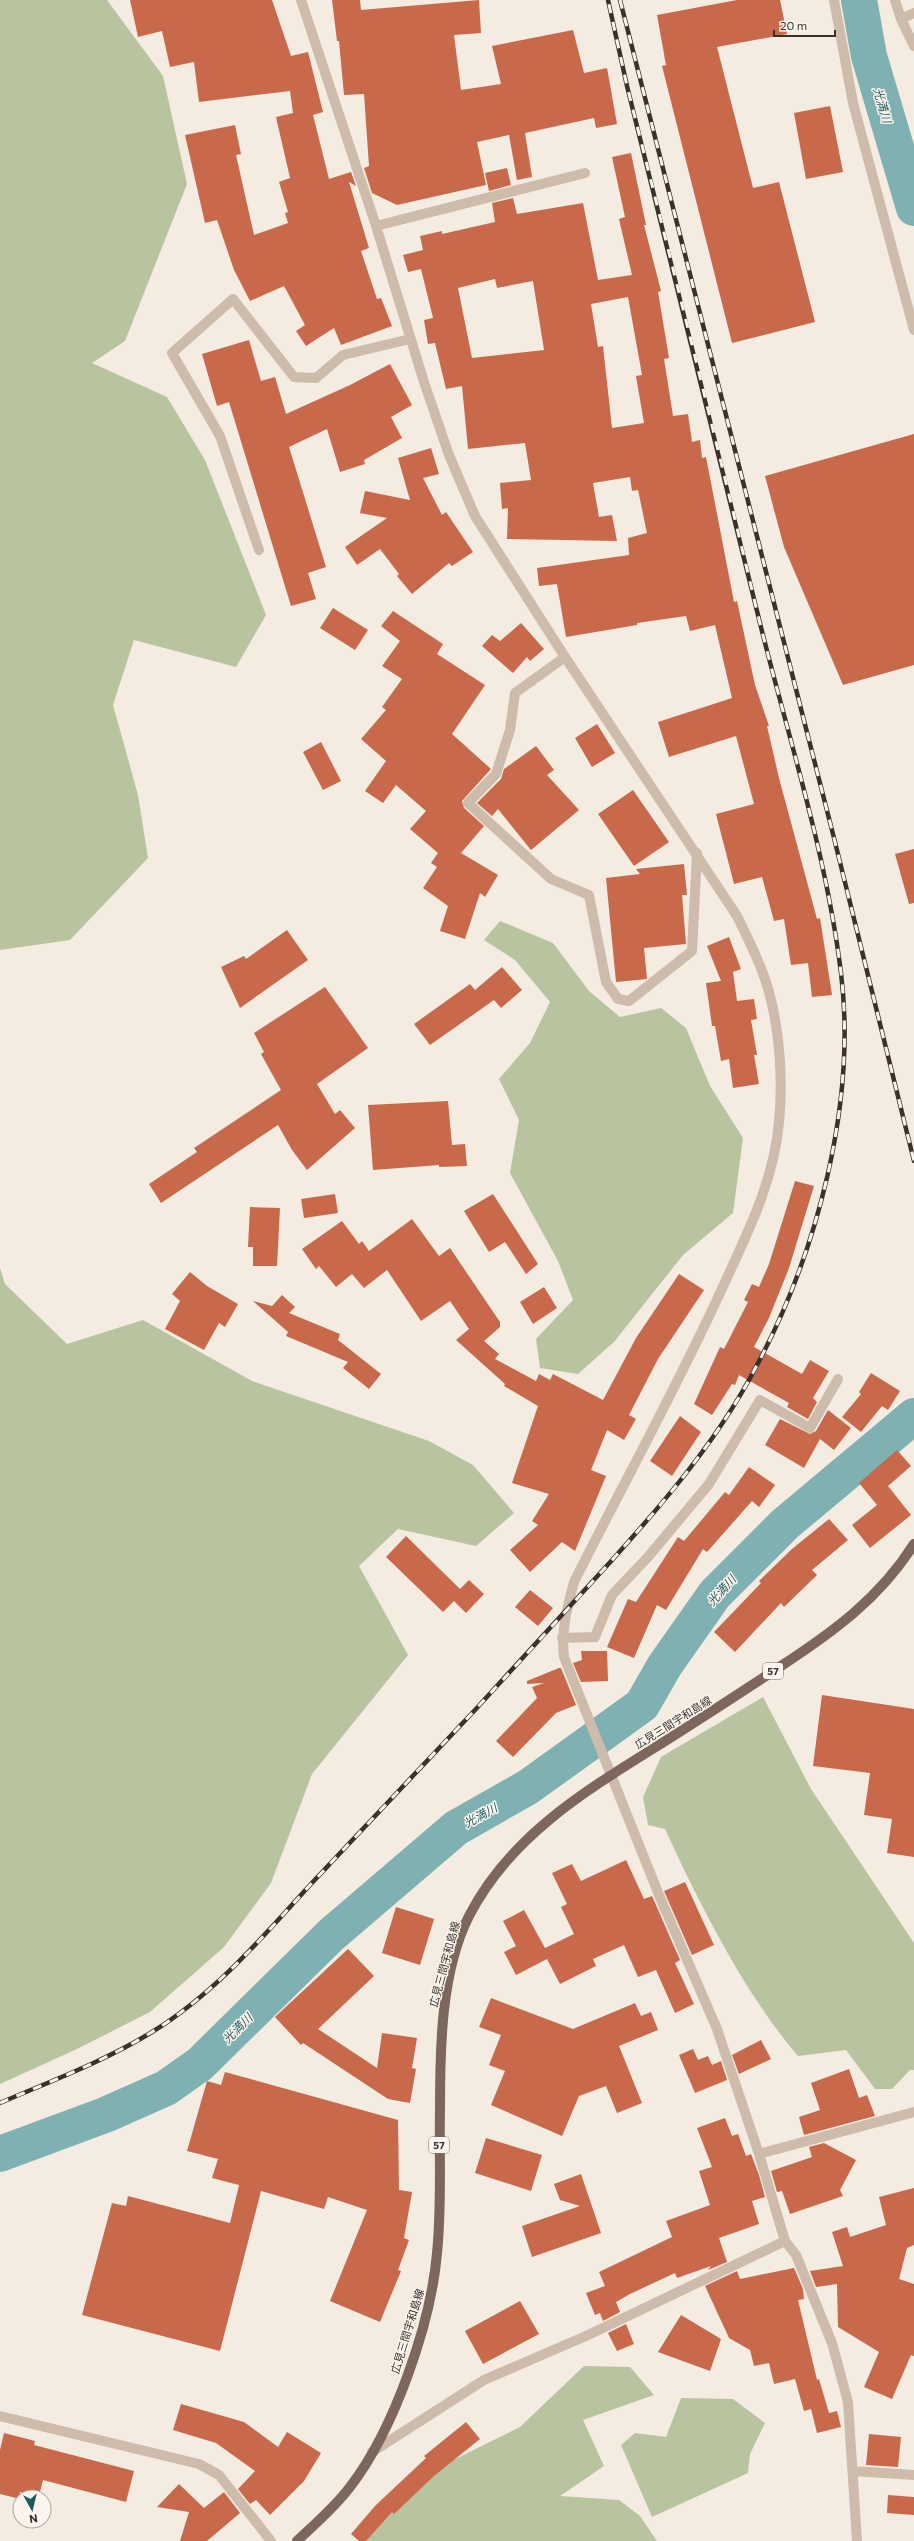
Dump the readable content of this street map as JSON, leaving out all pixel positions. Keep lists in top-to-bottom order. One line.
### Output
{"streets":{"main road":["57","広見三間宇和島線"]},"water":["光満川"],"scale_bar":"20 m","north":"bottom"}
